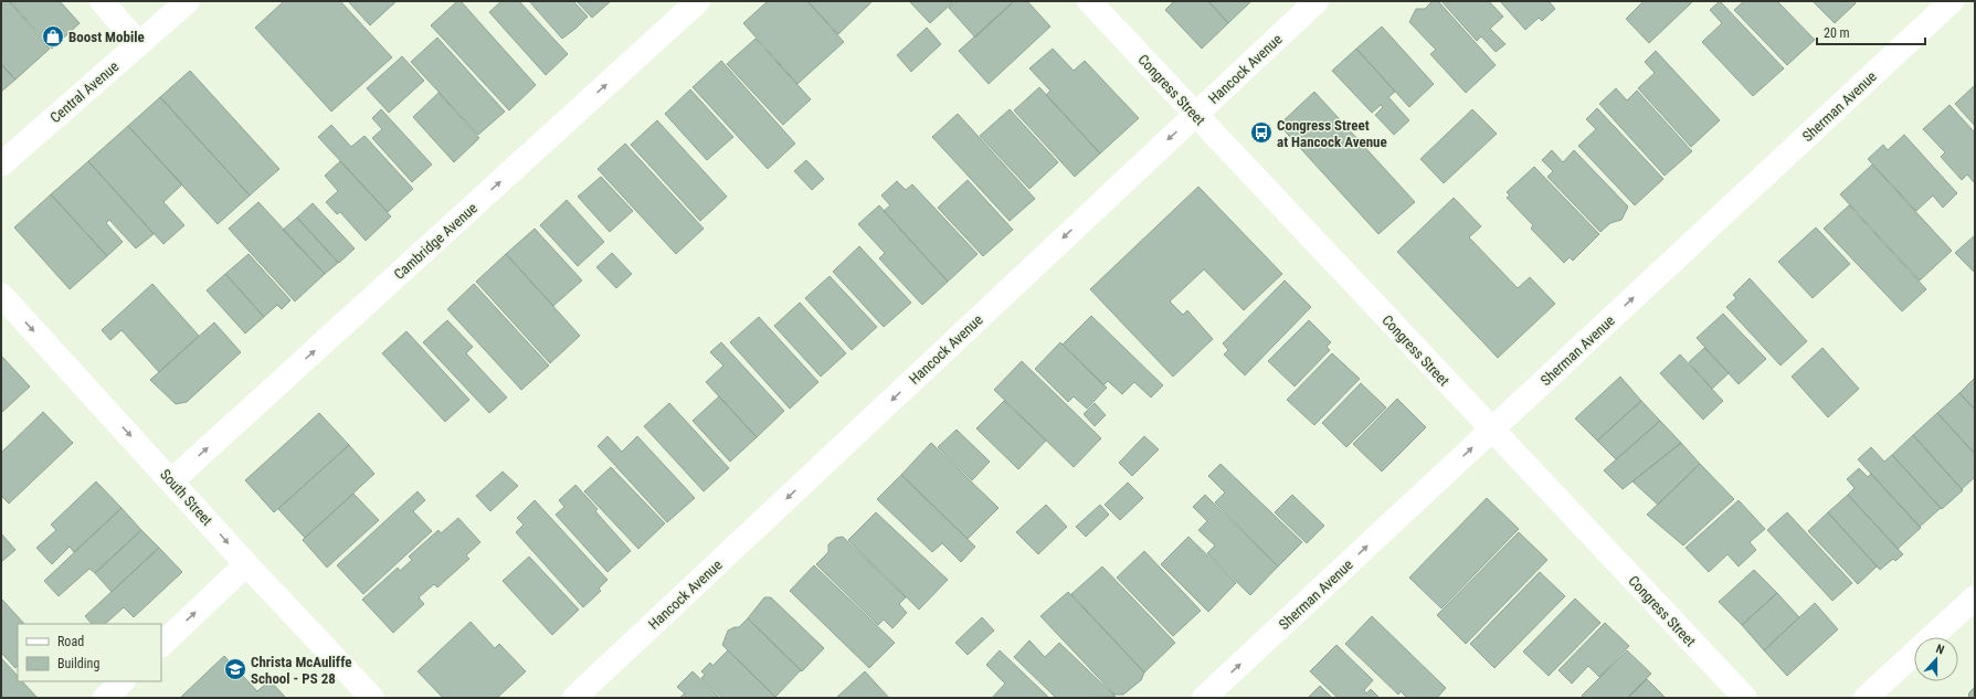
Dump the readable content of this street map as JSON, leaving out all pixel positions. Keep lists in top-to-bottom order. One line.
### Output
{"streets":{"street":["Hancock Avenue","Congress Street","Central Avenue","Sherman Avenue","Cambridge Avenue","South Street"]},"crossings":[["Hancock Avenue","Congress Street"],["Congress Street","Sherman Avenue"],["Cambridge Avenue","South Street"]],"one_way":["Hancock Avenue","Sherman Avenue","Cambridge Avenue","South Street"],"places":{"shop":["Boost Mobile"],"bus stop":["Congress Street at Hancock Avenue"],"school or university":["Christa McAuliffe School - PS 28"]},"legend":["Road","Building"],"scale_bar":"20 m","north":"top"}
